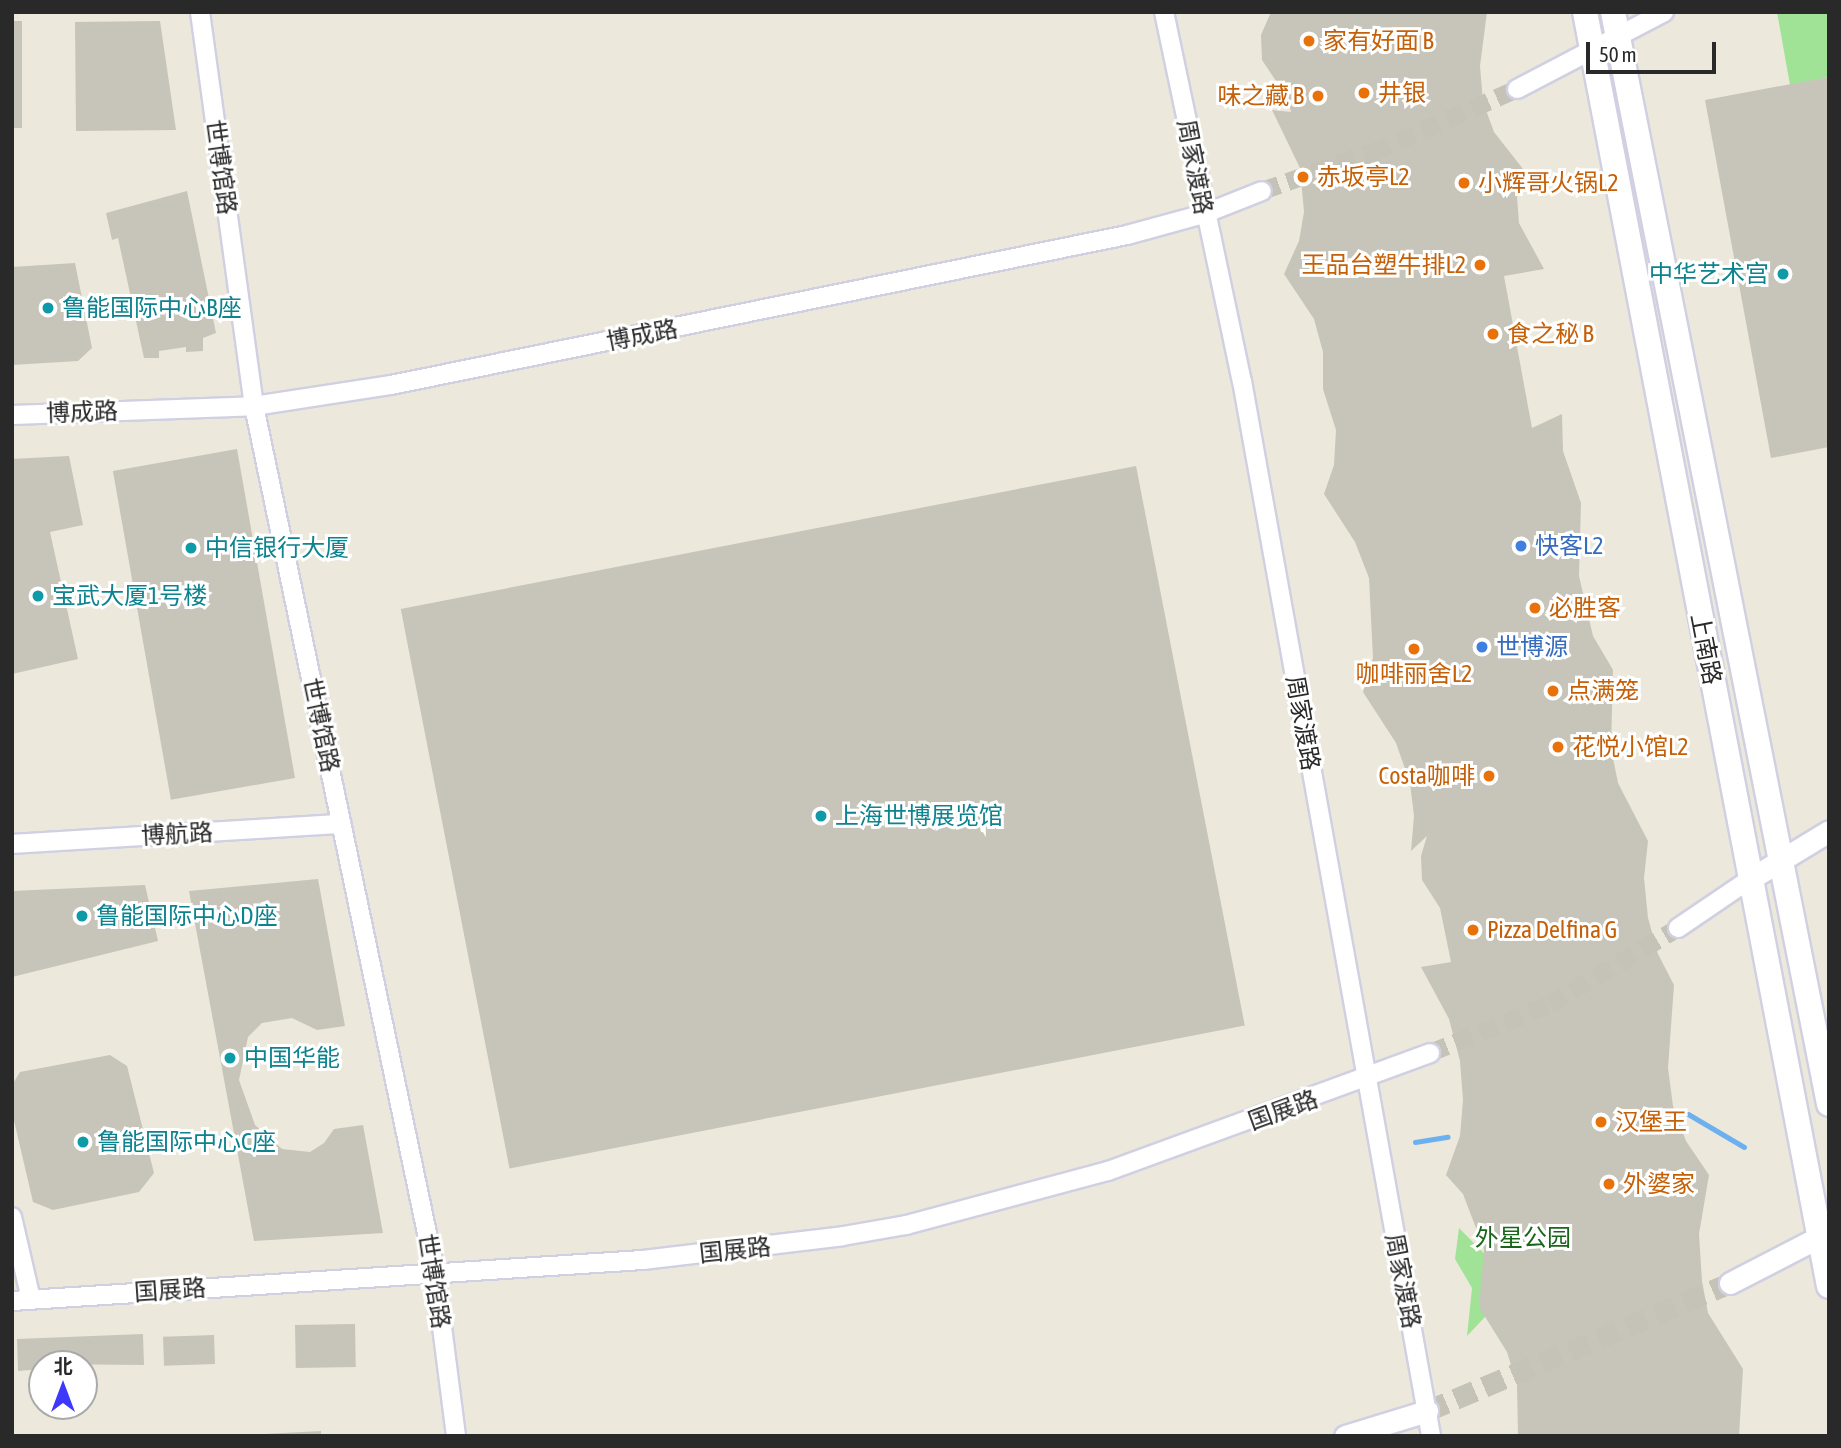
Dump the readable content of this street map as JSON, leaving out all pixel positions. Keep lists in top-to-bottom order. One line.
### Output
{"streets":{"main road":["上南路"],"street":["世博馆路","周家渡路","博成路","博航路","国展路"]},"crossings":[["世博馆路","博成路"],["世博馆路","博航路"],["世博馆路","国展路"],["周家渡路","博成路"],["周家渡路","国展路"]],"parks":["外星公园"],"places":["家有好面 B","井银","味之藏 B","赤坂亭L2","小辉哥火锅L2","王品台塑牛排L2","中华艺术宫","鲁能国际中心B座","食之秘 B","快客L2","中信银行大厦","宝武大厦1号楼","必胜客","世博源","咖啡丽舍L2","点满笼","花悦小馆L2","Costa咖啡","上海世博展览馆","鲁能国际中心D座","Pizza Delfina G","中国华能","汉堡王","鲁能国际中心C座","外婆家"],"scale_bar":"50 m","north":"top"}
